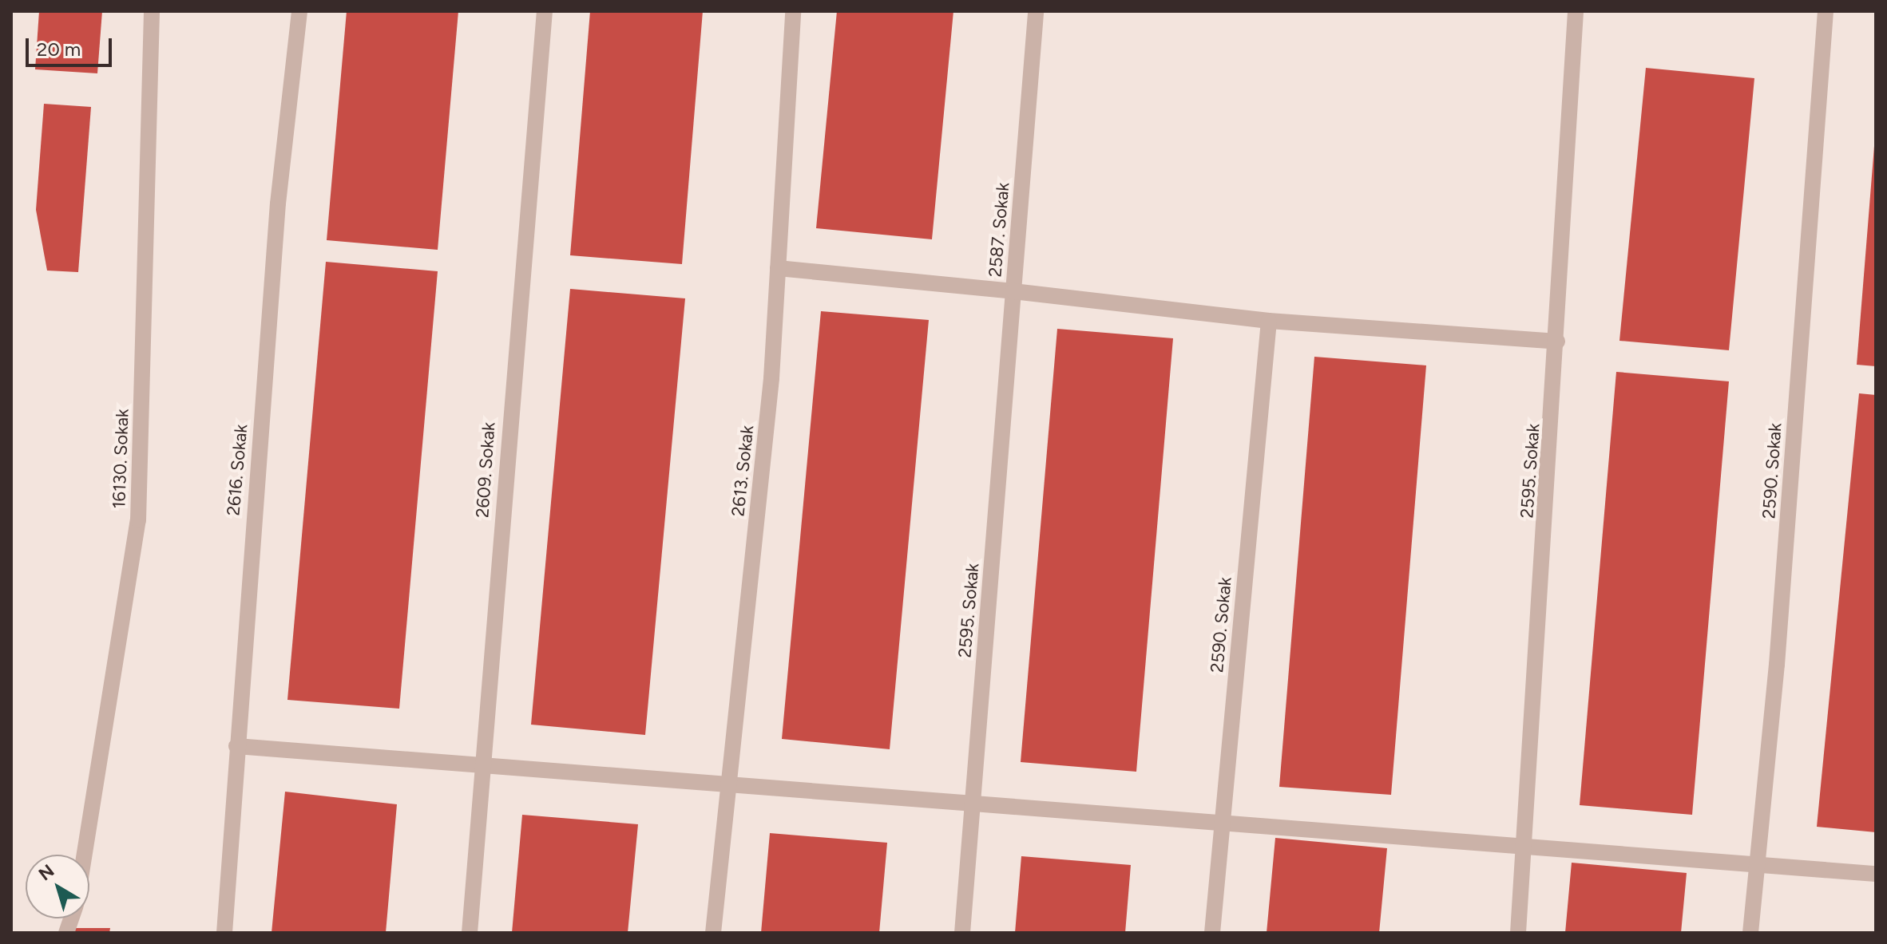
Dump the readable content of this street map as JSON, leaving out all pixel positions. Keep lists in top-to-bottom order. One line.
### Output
{"streets":{"street":["2587. Sokak","16130. Sokak","2616. Sokak","2609. Sokak","2613. Sokak","2595. Sokak","2590. Sokak"]},"crossings":[["2587. Sokak","2613. Sokak"],["2587. Sokak","2595. Sokak"]],"scale_bar":"20 m","north":"top left"}
